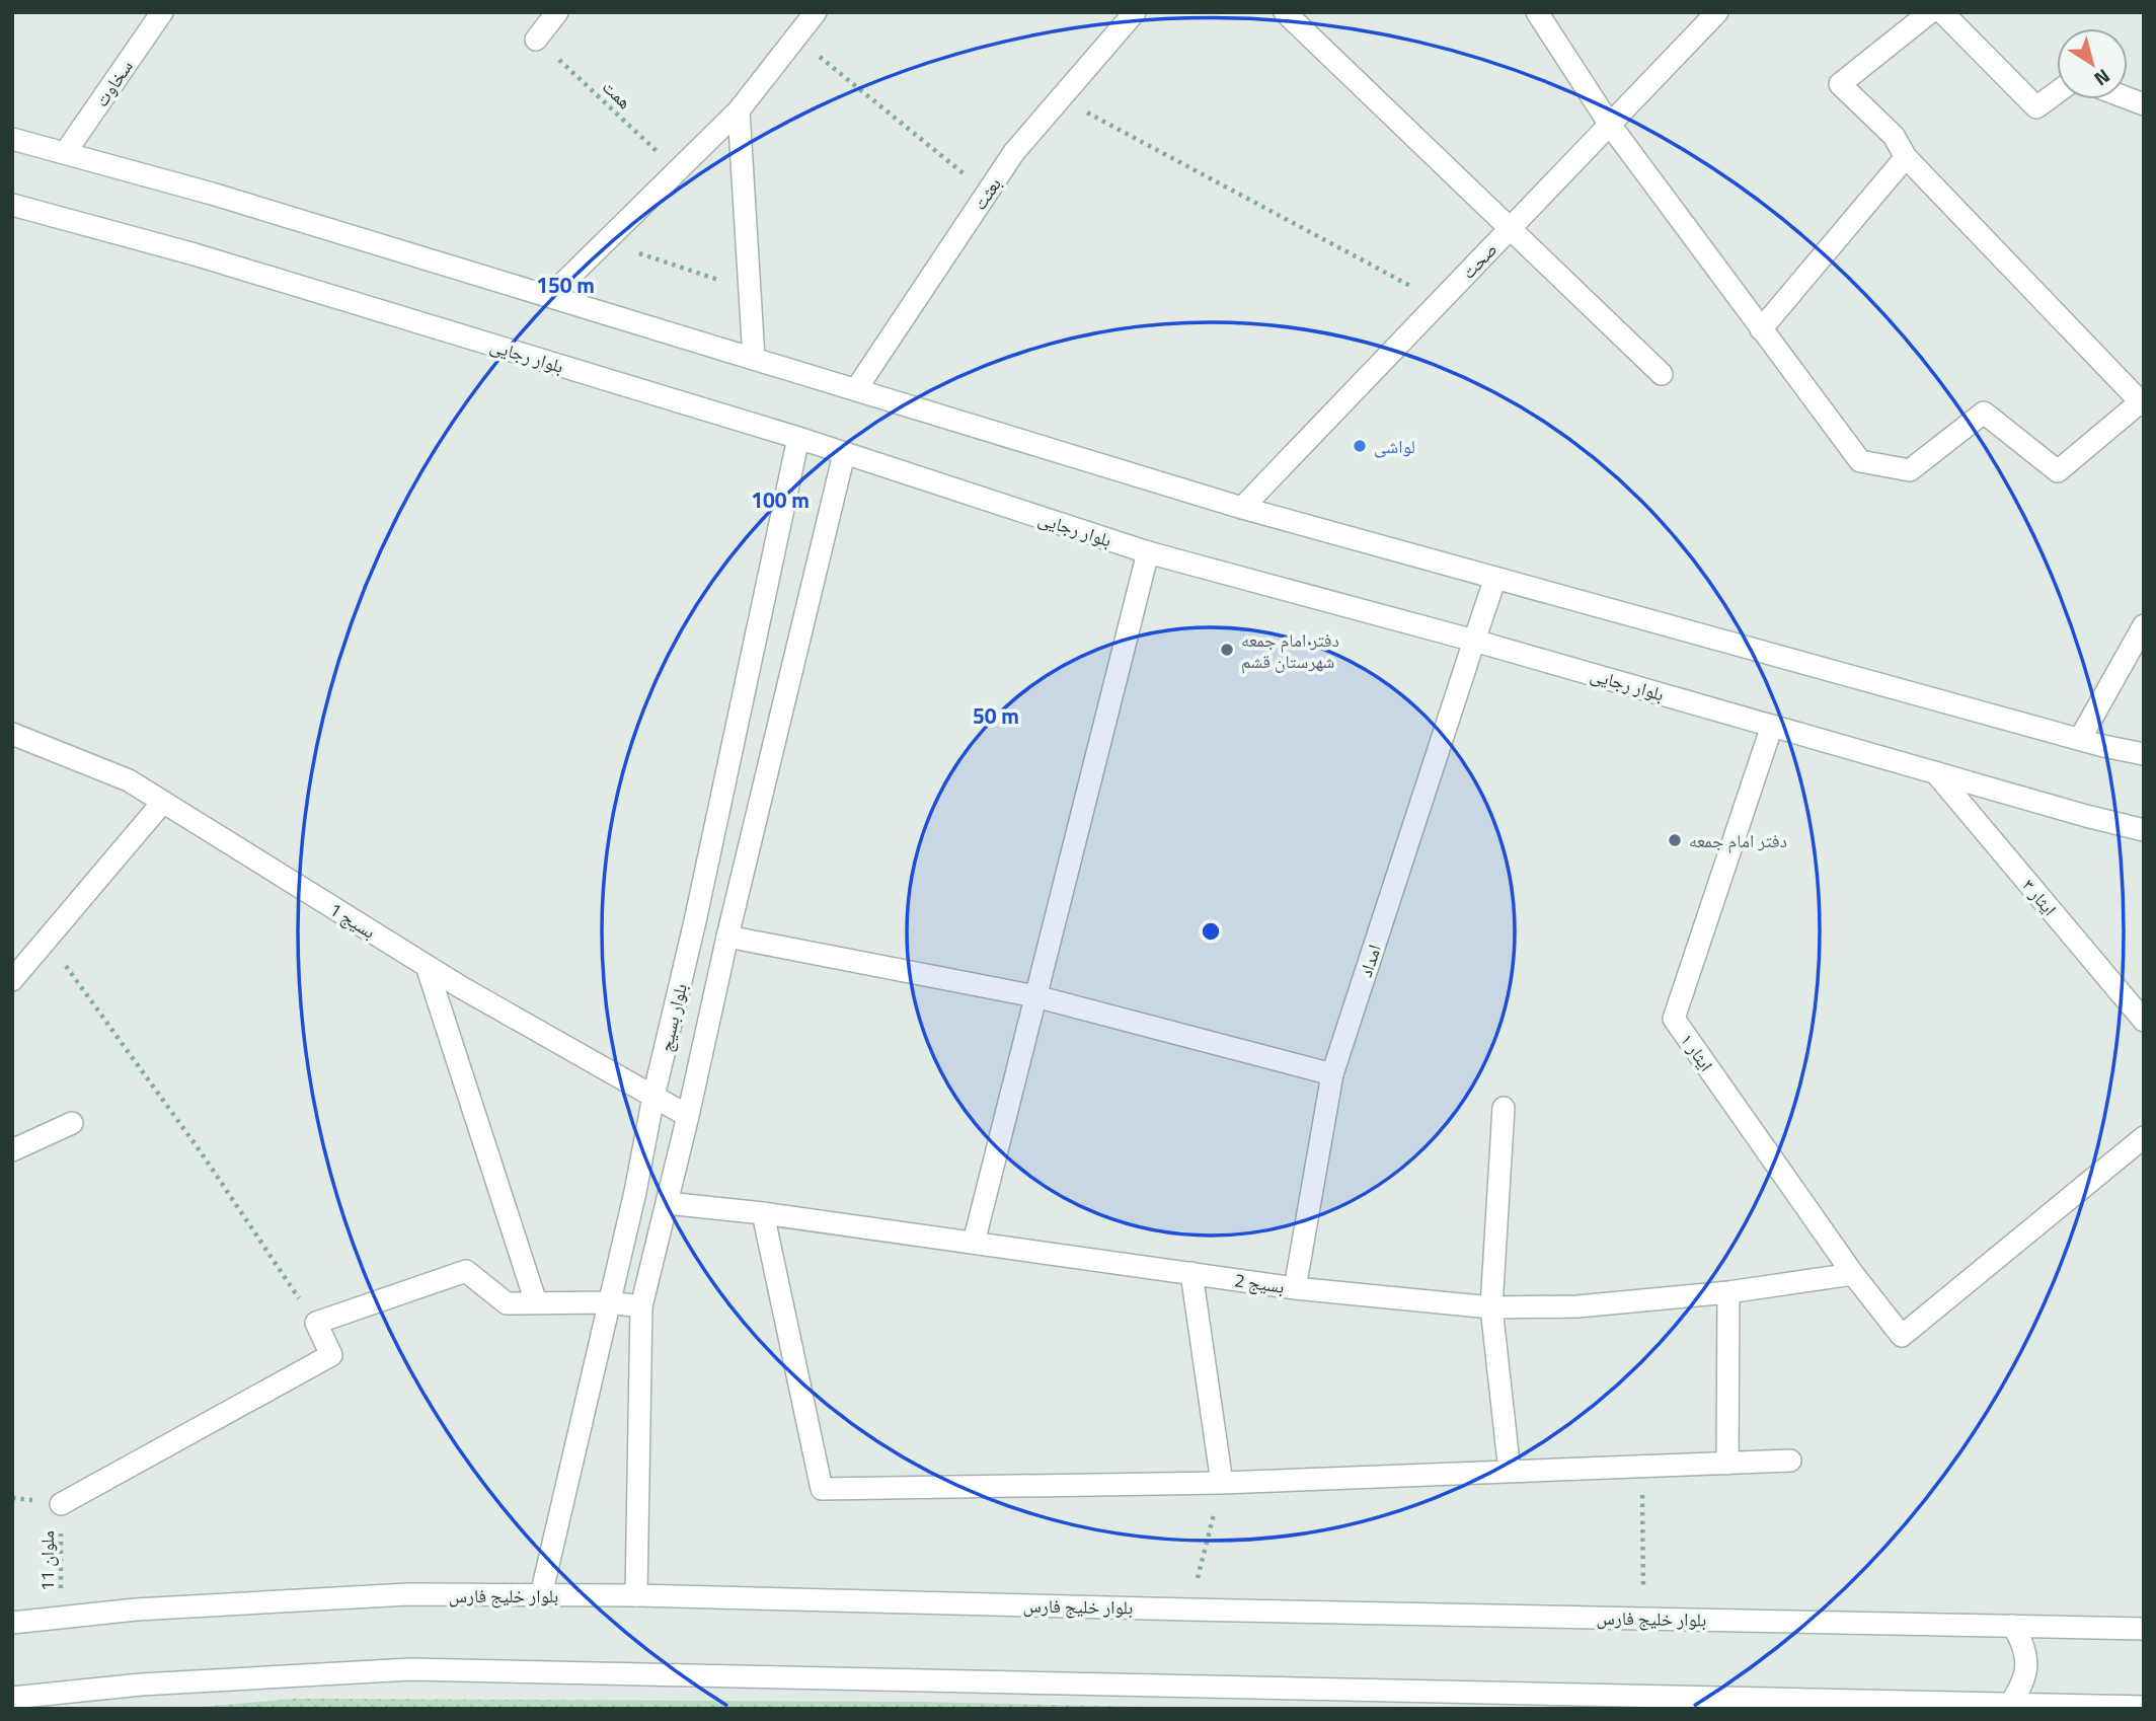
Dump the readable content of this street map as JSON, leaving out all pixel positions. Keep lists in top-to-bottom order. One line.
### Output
{"streets":{"street":["سخاوت","بعثت","صحت","بلوار رجایی","ایثار ۳","بسیج 1","امداد","بلوار بسیج","ایثار ۱","بسیج 2","بلوار خلیج فارس"],"path":["همت","ملوان 11"]},"crossings":[["بلوار رجایی","ایثار ۳"],["بلوار رجایی","امداد"],["بلوار رجایی","بلوار بسیج"],["بلوار رجایی","ایثار ۱"],["بسیج 1","بلوار بسیج"],["امداد","بسیج 2"],["بلوار بسیج","بسیج 2"],["بلوار بسیج","بلوار خلیج فارس"],["ایثار ۱","بسیج 2"],["ملوان 11","بلوار خلیج فارس"]],"places":["لواشی","دفتر امام جمعه شهرستان قشم","دفتر امام جمعه"],"north":"bottom right","rings":["150 m","100 m","50 m"]}
